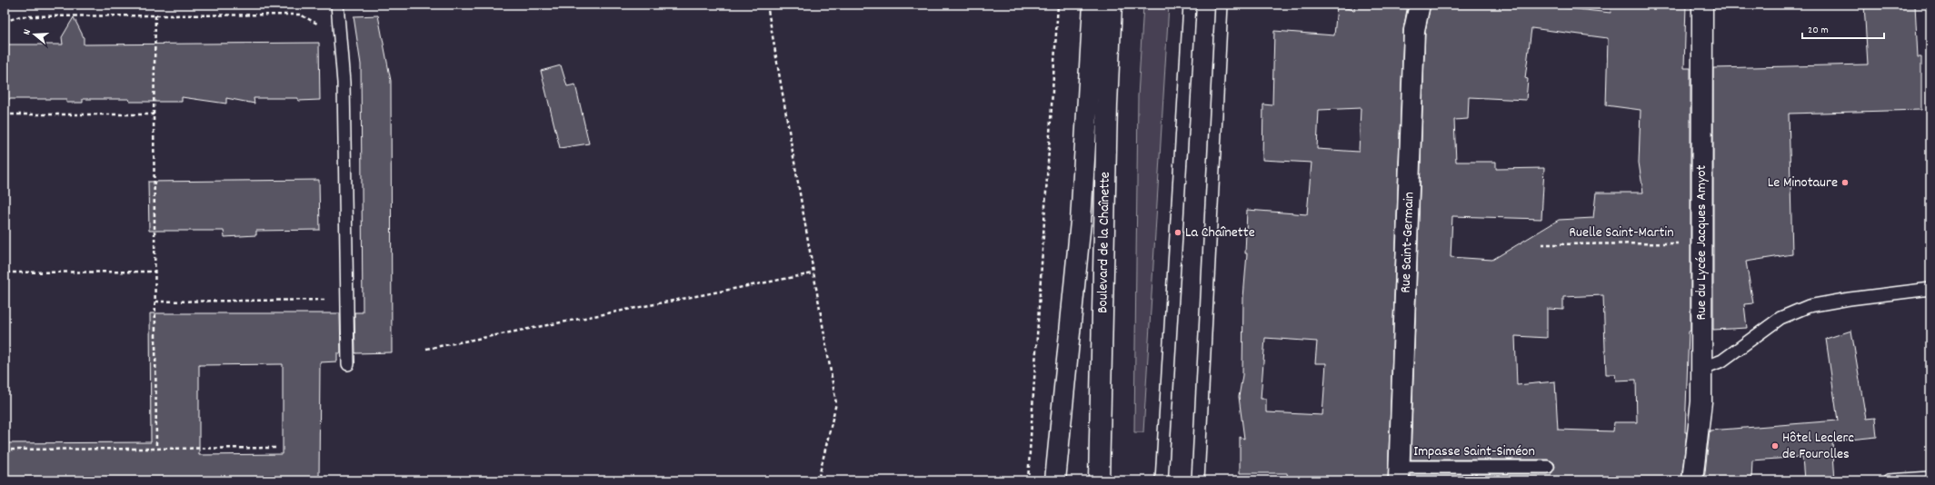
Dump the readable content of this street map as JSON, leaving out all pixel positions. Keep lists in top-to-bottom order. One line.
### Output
{"streets":{"main road":["Boulevard de la Chaînette","Rue Saint-Germain","Rue du Lycée Jacques Amyot"],"lane":["Impasse Saint-Siméon"],"path":["Ruelle Saint-Martin"]},"crossings":[["Ruelle Saint-Martin","Rue du Lycée Jacques Amyot"],["Rue Saint-Germain","Impasse Saint-Siméon"]],"places":["Le Minotaure","La Chaînette","Hôtel Leclerc de Fourolles"],"scale_bar":"20 m","north":"left"}
